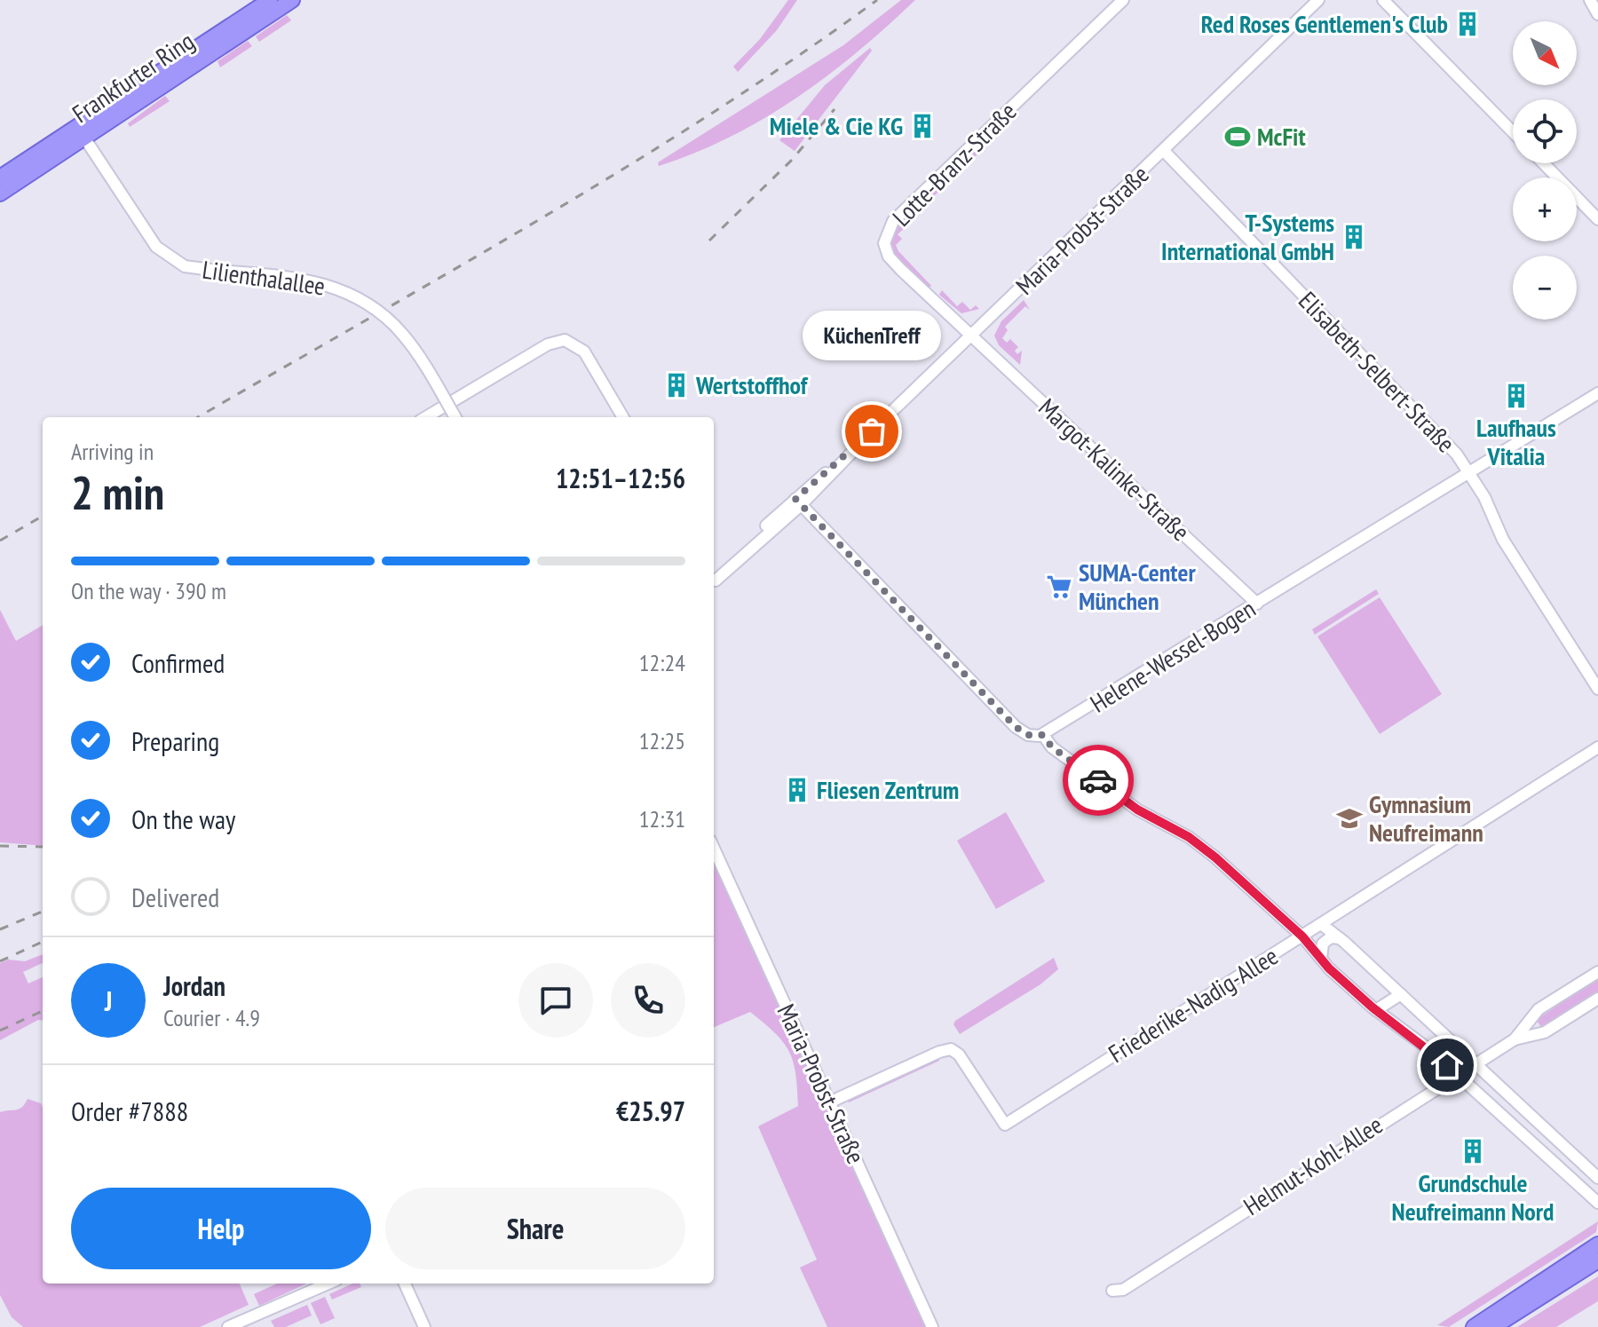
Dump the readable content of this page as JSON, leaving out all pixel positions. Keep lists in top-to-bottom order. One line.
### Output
{"streets":{"main road":["Frankfurter Ring"],"street":["Lotte-Branz-Straße","Maria-Probst-Straße","Lilienthalallee","Elisabeth-Selbert-Straße","Margot-Kalinke-Straße","Helene-Wessel-Bogen","Friederike-Nadig-Allee","Helmut-Kohl-Allee"]},"crossings":[["Frankfurter Ring","Lilienthalallee"],["Lotte-Branz-Straße","Maria-Probst-Straße"],["Lotte-Branz-Straße","Margot-Kalinke-Straße"],["Maria-Probst-Straße","Elisabeth-Selbert-Straße"],["Maria-Probst-Straße","Margot-Kalinke-Straße"],["Maria-Probst-Straße","Friederike-Nadig-Allee"],["Elisabeth-Selbert-Straße","Helene-Wessel-Bogen"],["Margot-Kalinke-Straße","Helene-Wessel-Bogen"]],"places":{"building":["Red Roses Gentlemen's Club","Miele & Cie KG","T-Systems International GmbH","Wertstoffhof","Laufhaus Vitalia","Fliesen Zentrum","Grundschule Neufreimann Nord"],"sports":["McFit"],"other":["KüchenTreff"],"supermarket":["SUMA-Center München"],"school or university":["Gymnasium Neufreimann"]},"north":"bottom right","page":{"map_buttons":["+","−"],"bubble":"KüchenTreff","heading":["2 min","Arriving in","12:51–12:56"],"panel":["Jordan","Courier · 4.9","Order #7888","€25.97"],"bar":"On the way · 390 m","list":[["Confirmed","12:24"],["Preparing","12:25"],["On the way","12:31"],"Delivered"],"round":"J","buttons":["Help","Share"]}}
